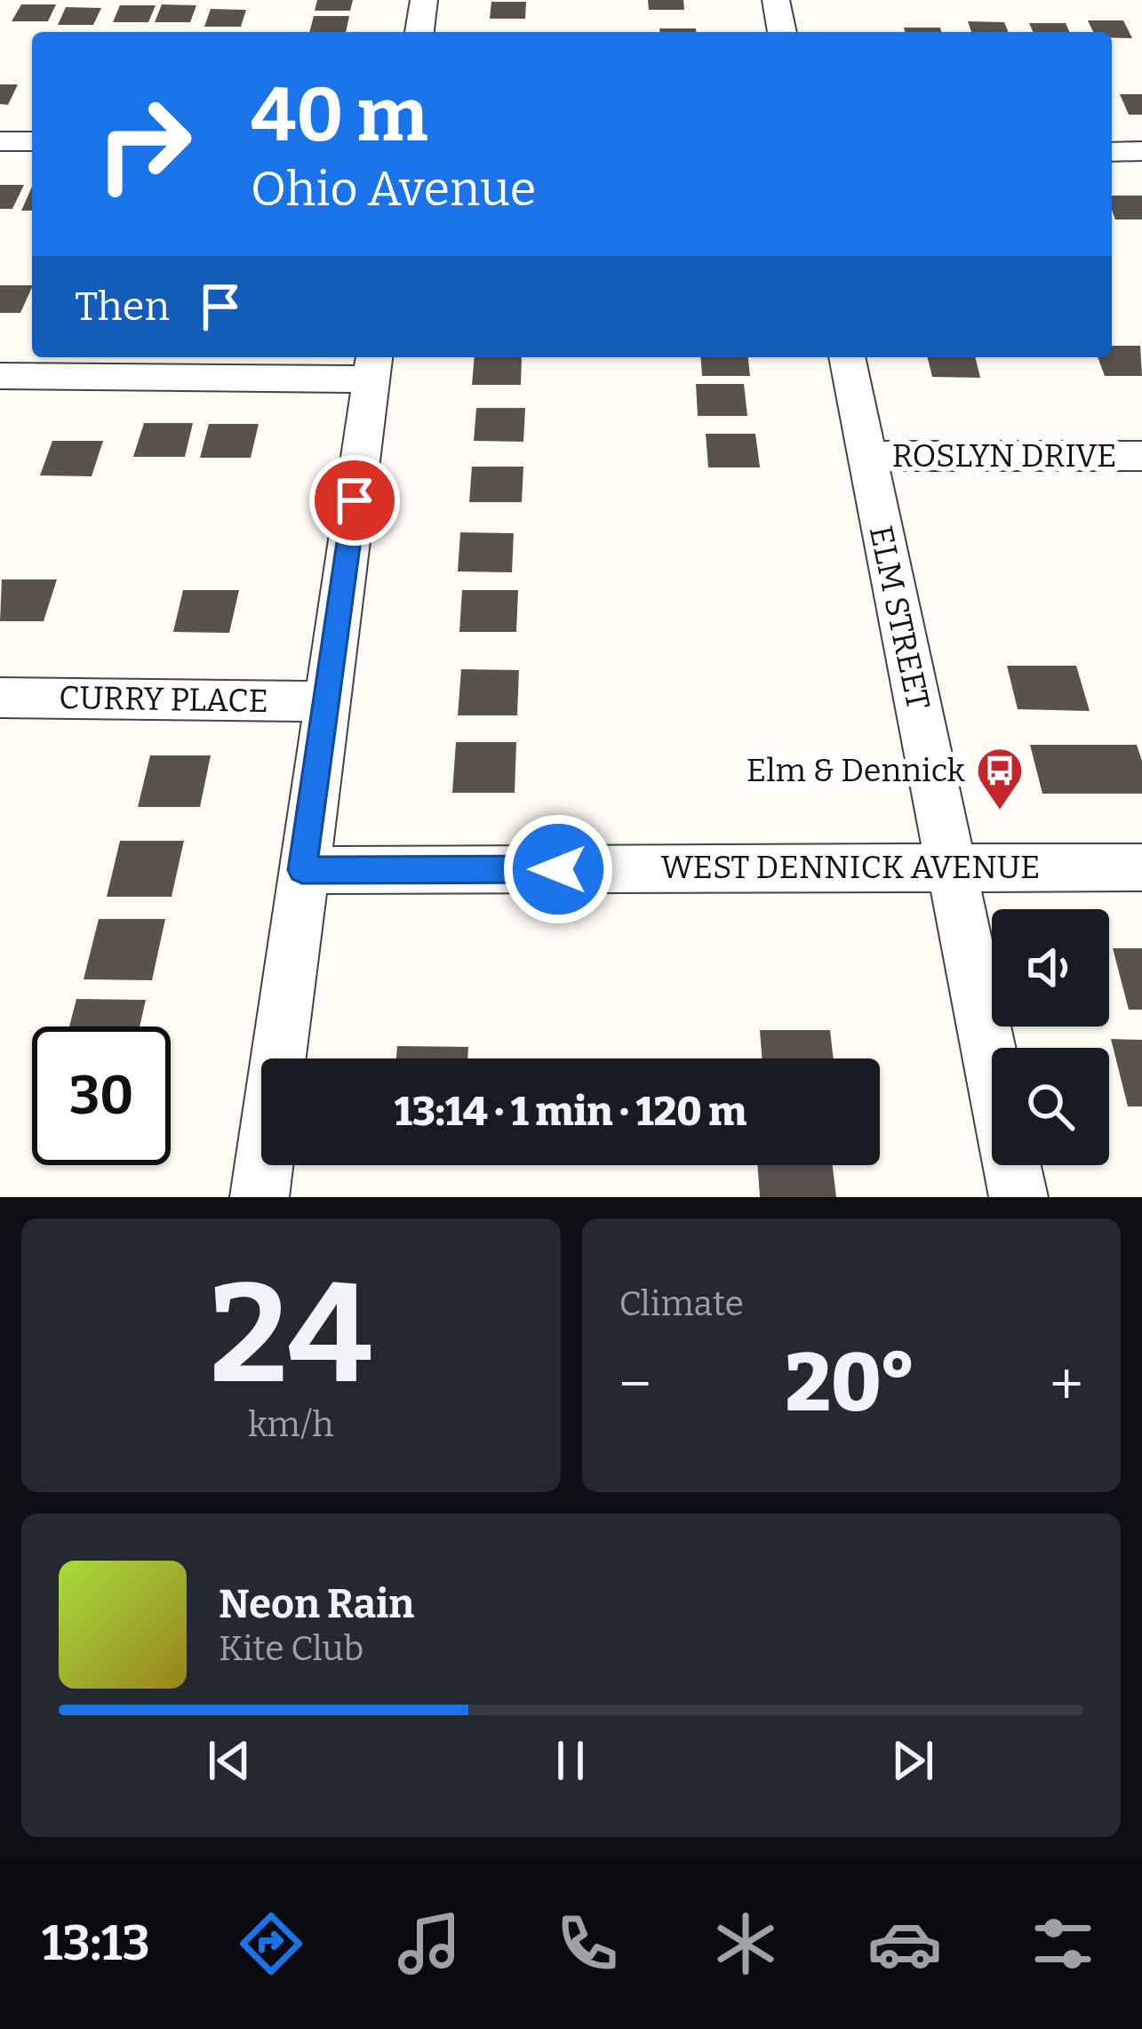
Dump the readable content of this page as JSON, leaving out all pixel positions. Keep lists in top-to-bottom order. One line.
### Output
{"streets":{"street":["ROSLYN DRIVE","ELM STREET","CURRY PLACE","WEST DENNICK AVENUE"]},"crossings":[["ROSLYN DRIVE","ELM STREET"],["ELM STREET","WEST DENNICK AVENUE"]],"places":{"bus stop":["Elm & Dennick"]},"page":{"turn":["40 m","Ohio Avenue"],"then":"Then","limit":"30","trip":"13:14 · 1 min · 120 m","tile":[["24","km/h"],"Climate"],"heat":["−","20°","+"],"song":["Neon Rain","Kite Club"],"tabs":"13:13"}}
